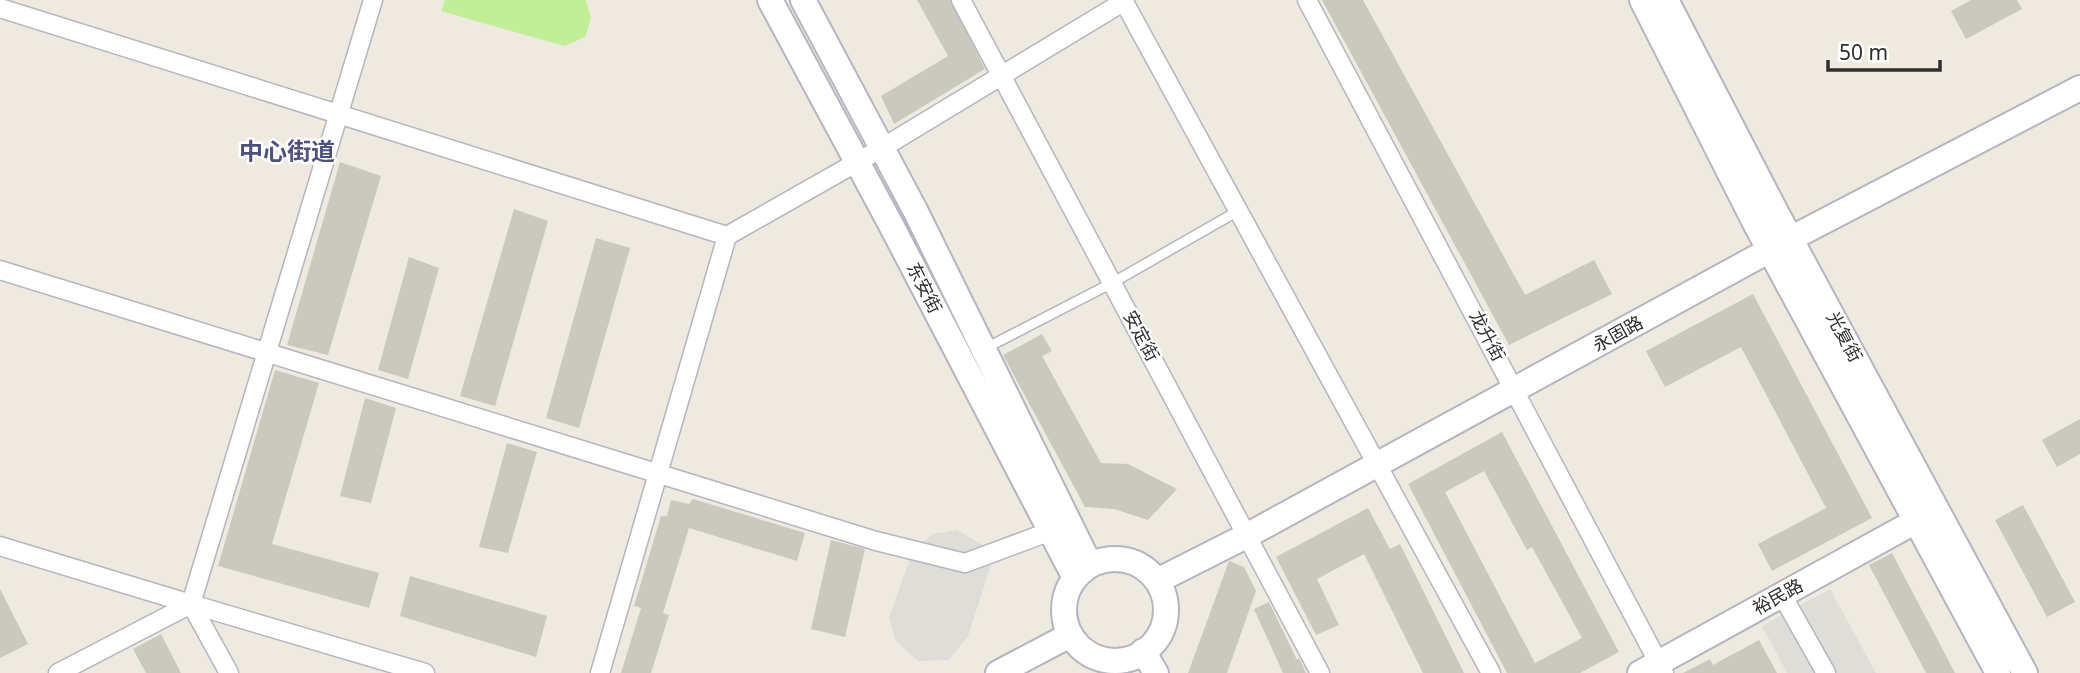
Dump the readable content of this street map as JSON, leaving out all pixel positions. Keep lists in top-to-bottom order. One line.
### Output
{"streets":{"main road":["东安街","永固路","光复街","裕民路"],"street":["安定街","龙升街"]},"crossings":[["东安街","永固路"],["永固路","安定街"],["永固路","龙升街"],["永固路","光复街"],["龙升街","裕民路"],["光复街","裕民路"]],"districts":["中心街道"],"scale_bar":"50 m"}
